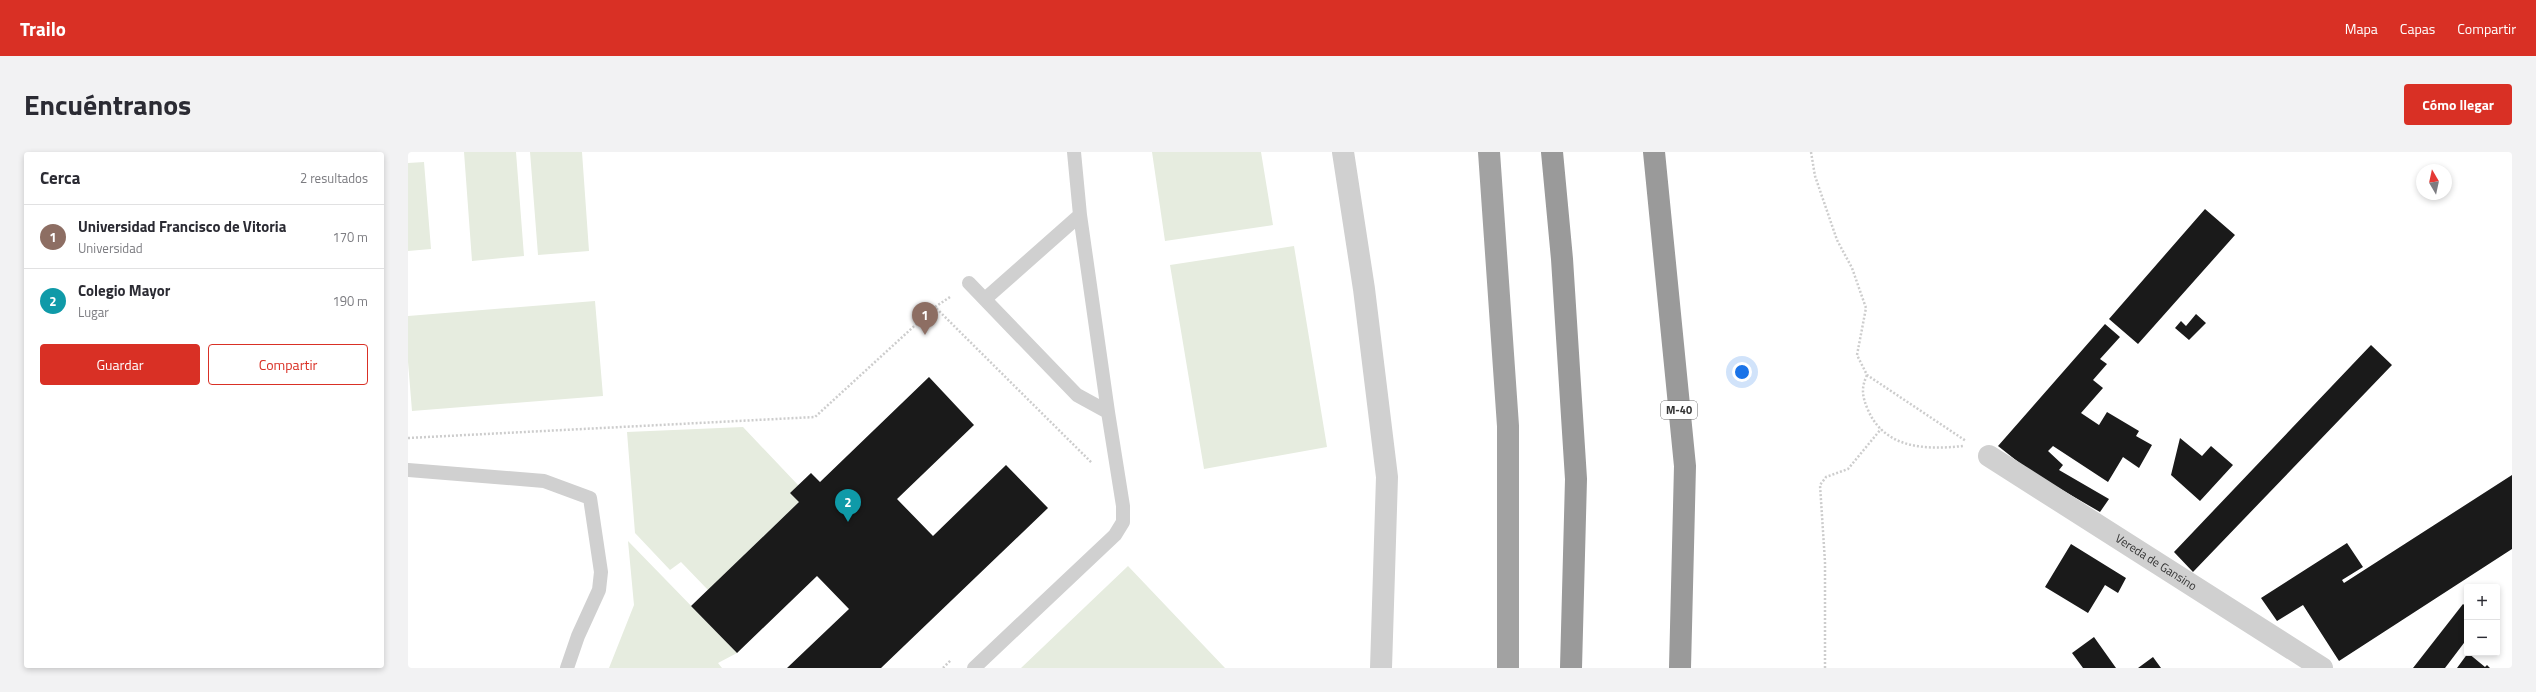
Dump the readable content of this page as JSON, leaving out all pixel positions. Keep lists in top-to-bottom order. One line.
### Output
{"streets":{"highway":["M-40"],"street":["Vereda de Gansino"]},"north":"top","page":{"header":"Trailo","nav":["Mapa","Capas","Compartir"],"title":"Encuéntranos","buttons":["Cómo llegar",["Guardar","Compartir"]],"heading":["Cerca","2 resultados"],"list":[{"mark":"1","name":"Universidad Francisco de Vitoria","note":"Universidad","value":"170 m"},{"mark":"2","name":"Colegio Mayor","note":"Lugar","value":"190 m"}],"pins":["1","2"],"map_buttons":["+","−"]}}
